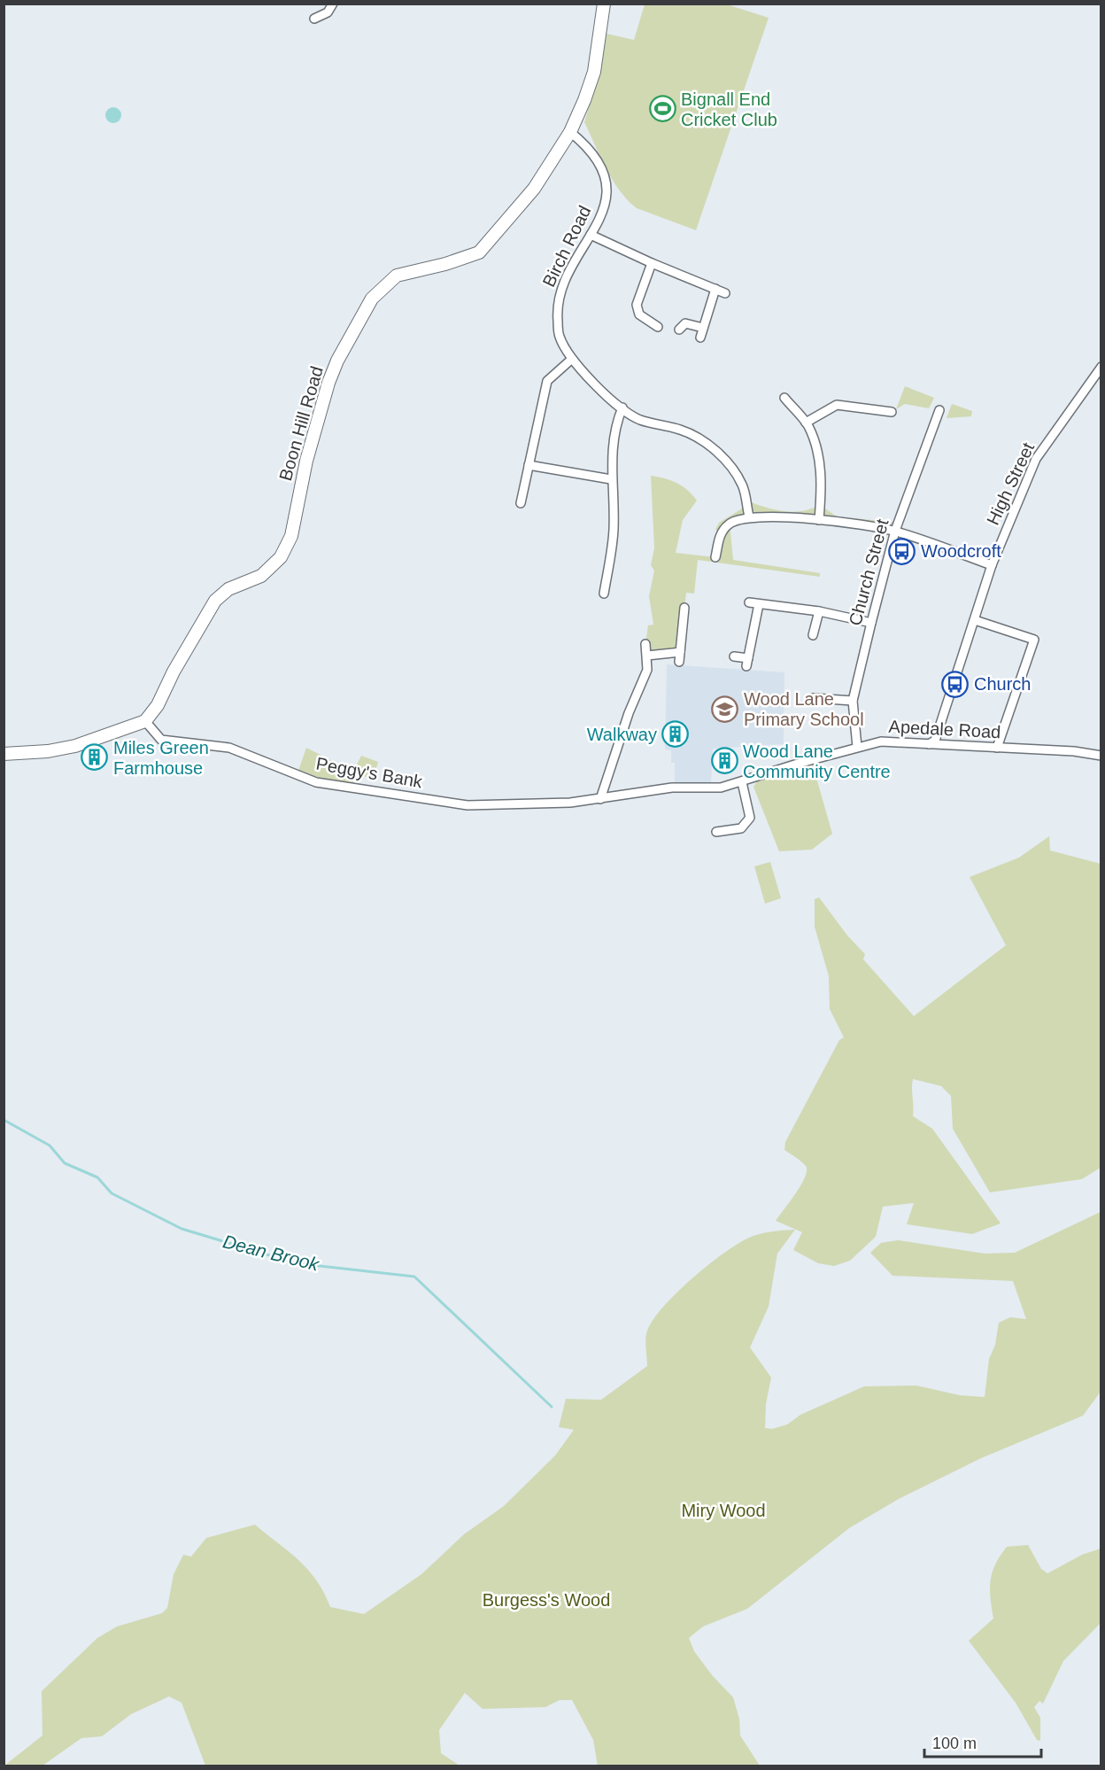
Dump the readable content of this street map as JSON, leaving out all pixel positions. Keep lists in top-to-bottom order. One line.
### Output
{"streets":{"street":["Birch Road","Boon Hill Road","High Street","Church Street","Apedale Road","Peggy's Bank"]},"crossings":[["Birch Road","Boon Hill Road"],["Boon Hill Road","Peggy's Bank"],["High Street","Apedale Road"],["Church Street","Apedale Road"],["Apedale Road","Peggy's Bank"]],"water":["Dean Brook"],"parks":["Miry Wood","Burgess's Wood"],"places":{"sports":["Bignall End Cricket Club"],"bus stop":["Woodcroft","Church"],"school or university":["Wood Lane Primary School"],"building":["Walkway","Miles Green Farmhouse","Wood Lane Community Centre"]},"scale_bar":"100 m"}
